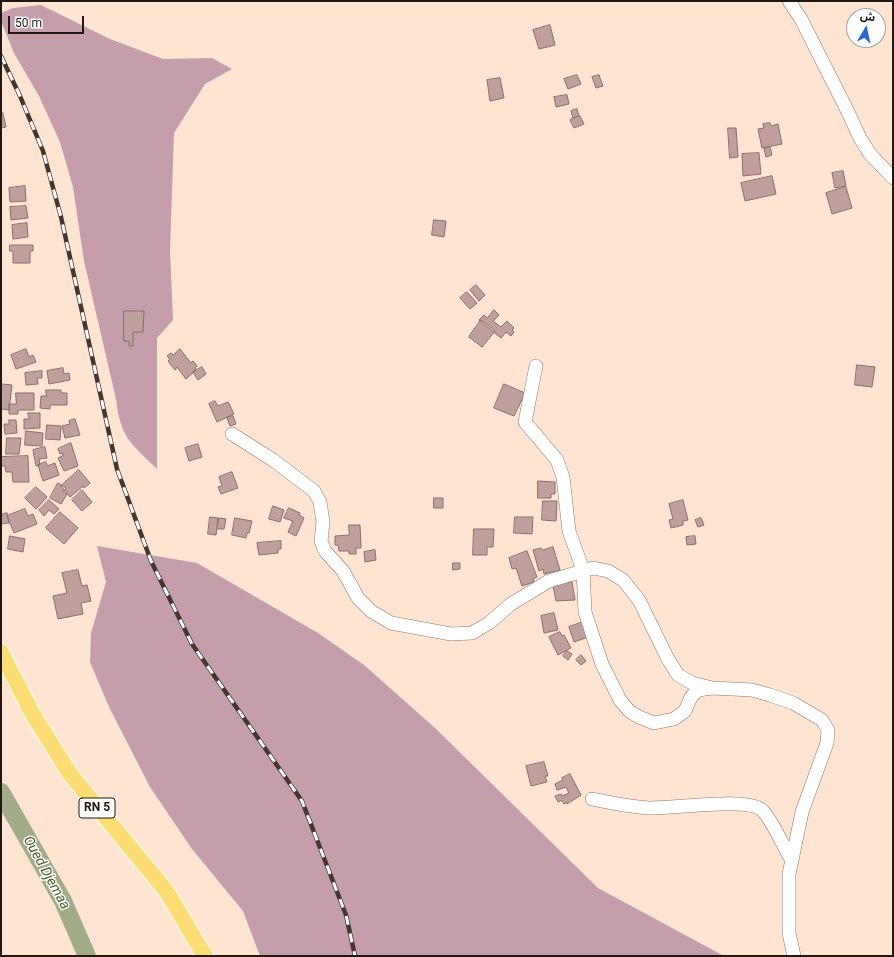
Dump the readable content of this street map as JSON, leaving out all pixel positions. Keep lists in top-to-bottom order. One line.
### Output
{"streets":{"main road":["RN 5"]},"water":["Oued Djemaa"],"scale_bar":"50 m","north":"top"}
